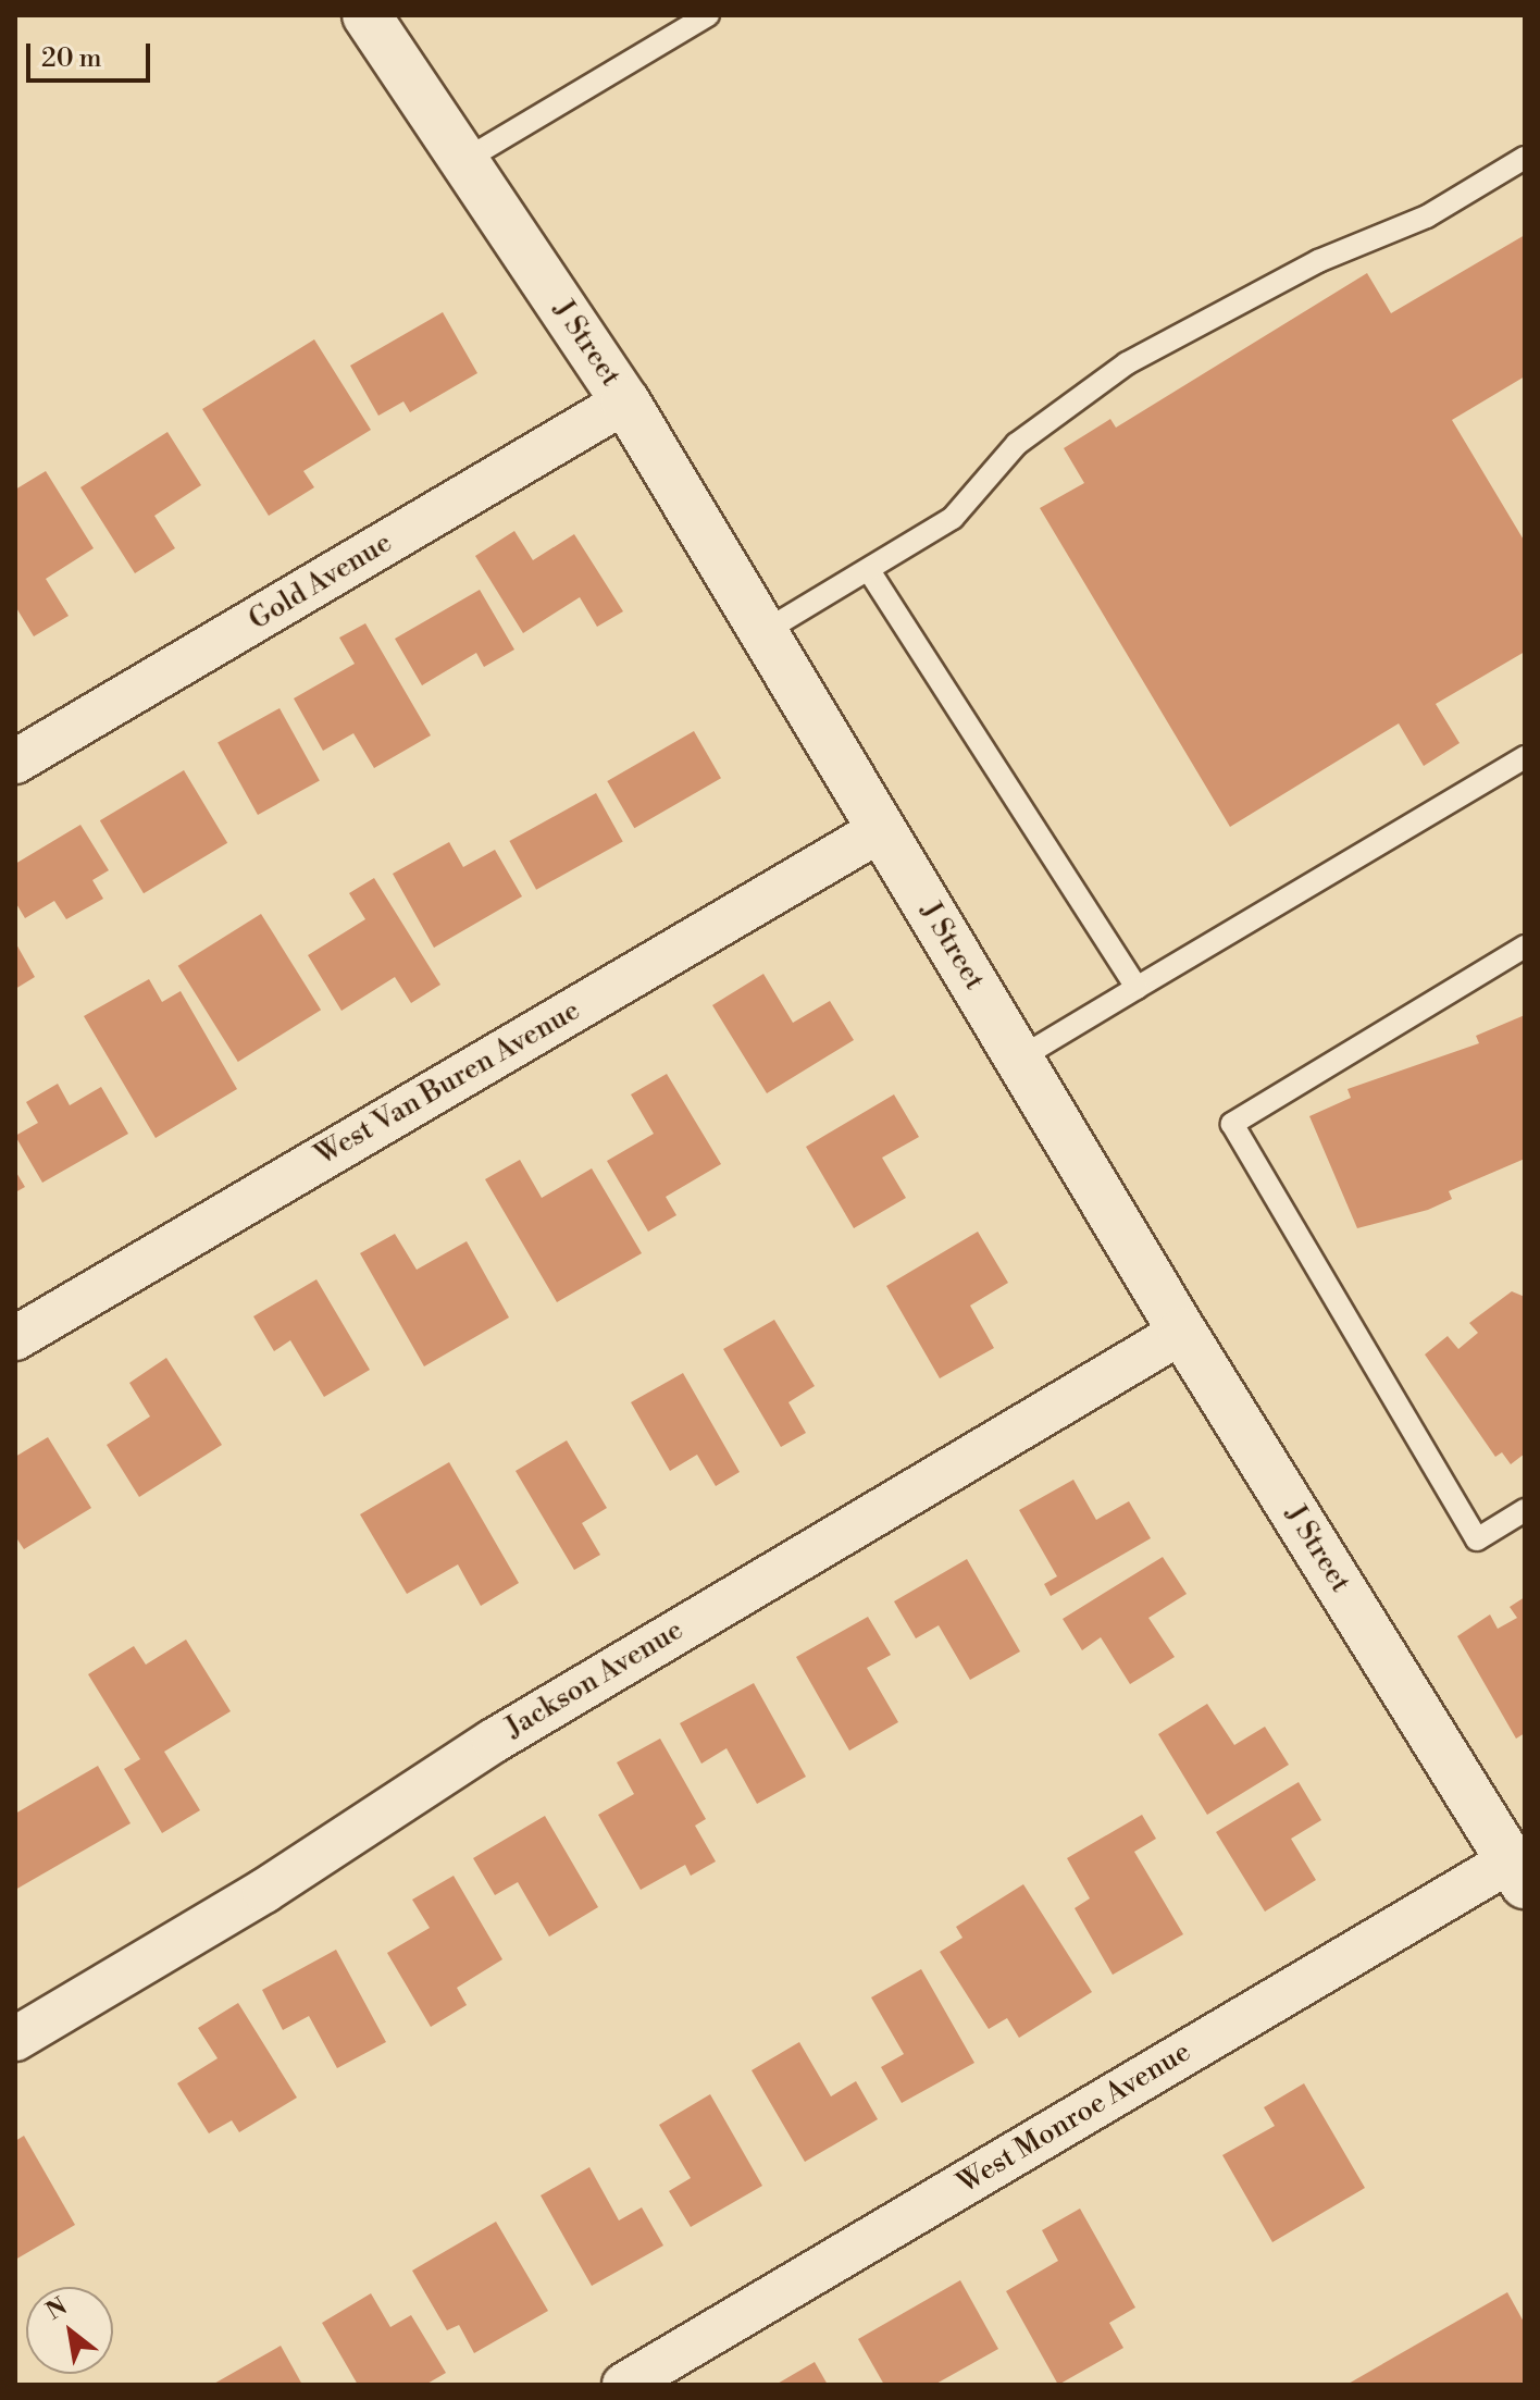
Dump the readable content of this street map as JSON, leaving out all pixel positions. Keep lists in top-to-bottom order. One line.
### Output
{"streets":{"street":["J Street","Gold Avenue","West Van Buren Avenue","Jackson Avenue","West Monroe Avenue"]},"crossings":[["J Street","Gold Avenue"],["J Street","West Van Buren Avenue"],["J Street","Jackson Avenue"],["J Street","West Monroe Avenue"]],"scale_bar":"20 m","north":"top left"}
